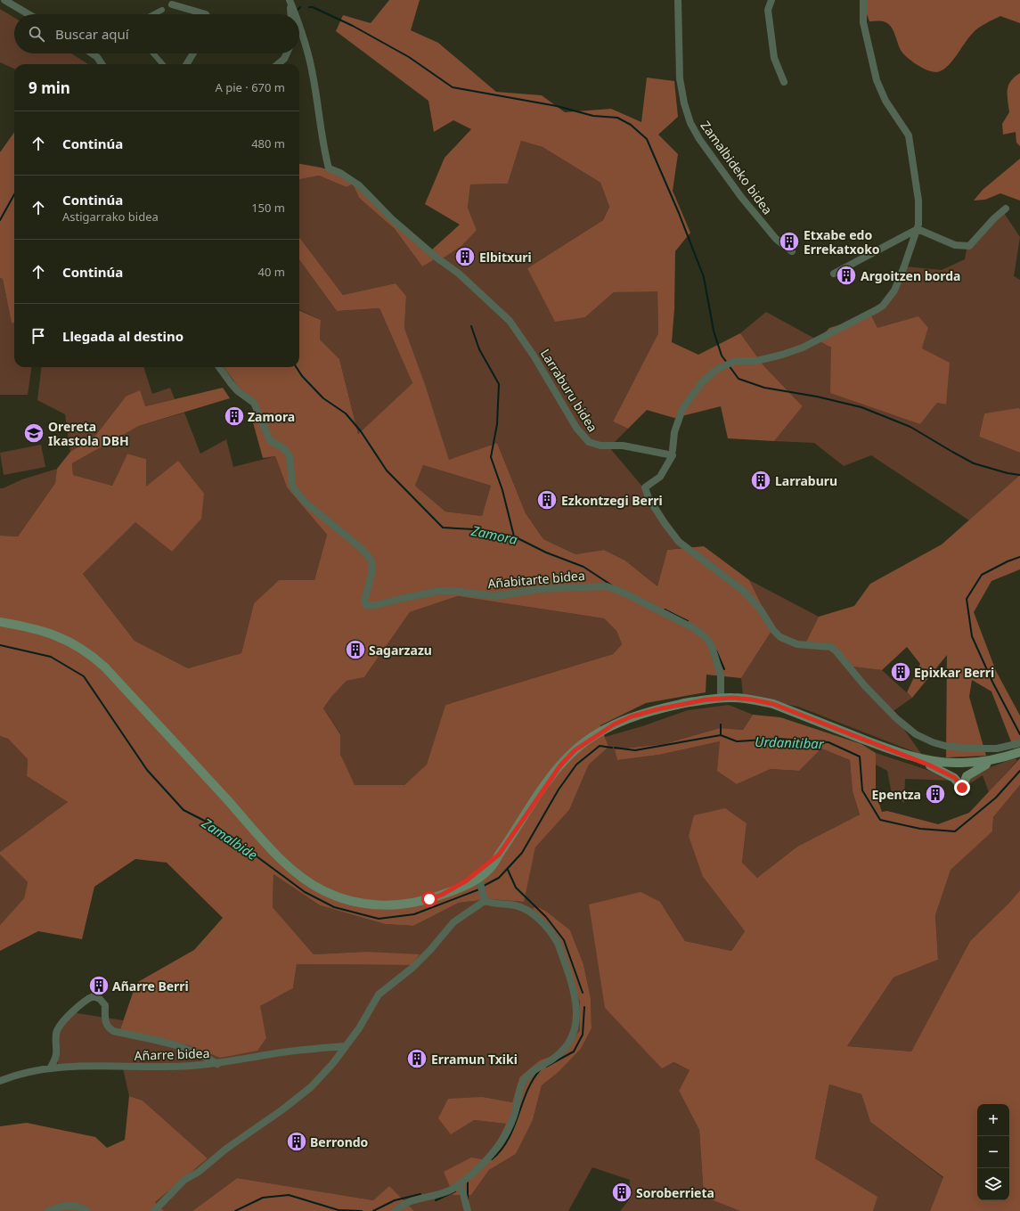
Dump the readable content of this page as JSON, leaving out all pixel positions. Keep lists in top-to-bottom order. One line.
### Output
{"streets":{"street":["Zamalbideko bidea","Larraburu bidea","Añabitarte bidea","Añarre bidea"]},"water":["Zamora","Urdanitibar","Zamalbide"],"places":{"building":["Etxabe edo Errekatxoko","Elbitxuri","Argoitzen borda","Zamora","Larraburu","Ezkontzegi Berri","Sagarzazu","Epixkar Berri","Epentza","Añarre Berri","Erramun Txiki","Berrondo","Soroberrieta"],"school or university":["Orereta Ikastola DBH"]},"page":{"search":"Buscar aquí","heading":["9 min","A pie · 670 m"],"list":[["Continúa","480 m"],["Continúa","Astigarrako bidea","150 m"],["Continúa","40 m"],"Llegada al destino"],"map_buttons":["+","−"]}}
